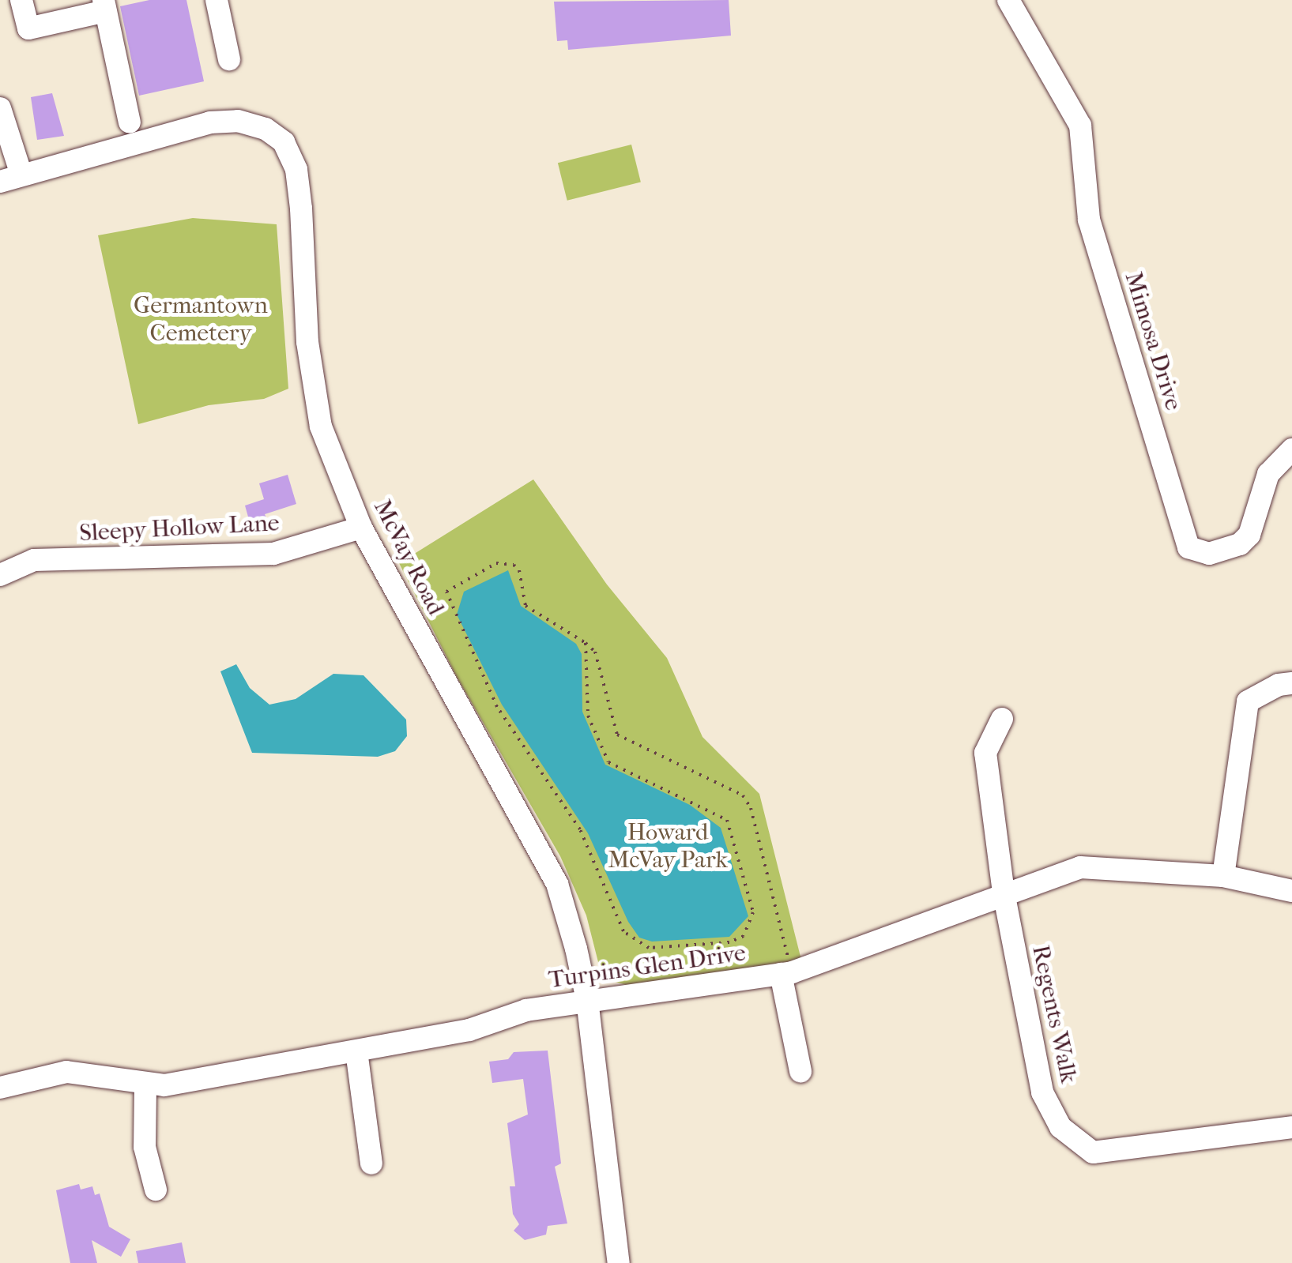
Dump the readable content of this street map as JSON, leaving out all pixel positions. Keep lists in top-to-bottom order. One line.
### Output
{"streets":{"street":["Mimosa Drive","Sleepy Hollow Lane","McVay Road","Turpins Glen Drive","Regents Walk"]},"crossings":[["Sleepy Hollow Lane","McVay Road"],["McVay Road","Turpins Glen Drive"],["Turpins Glen Drive","Regents Walk"]],"parks":["Germantown Cemetery","Howard McVay Park"]}
